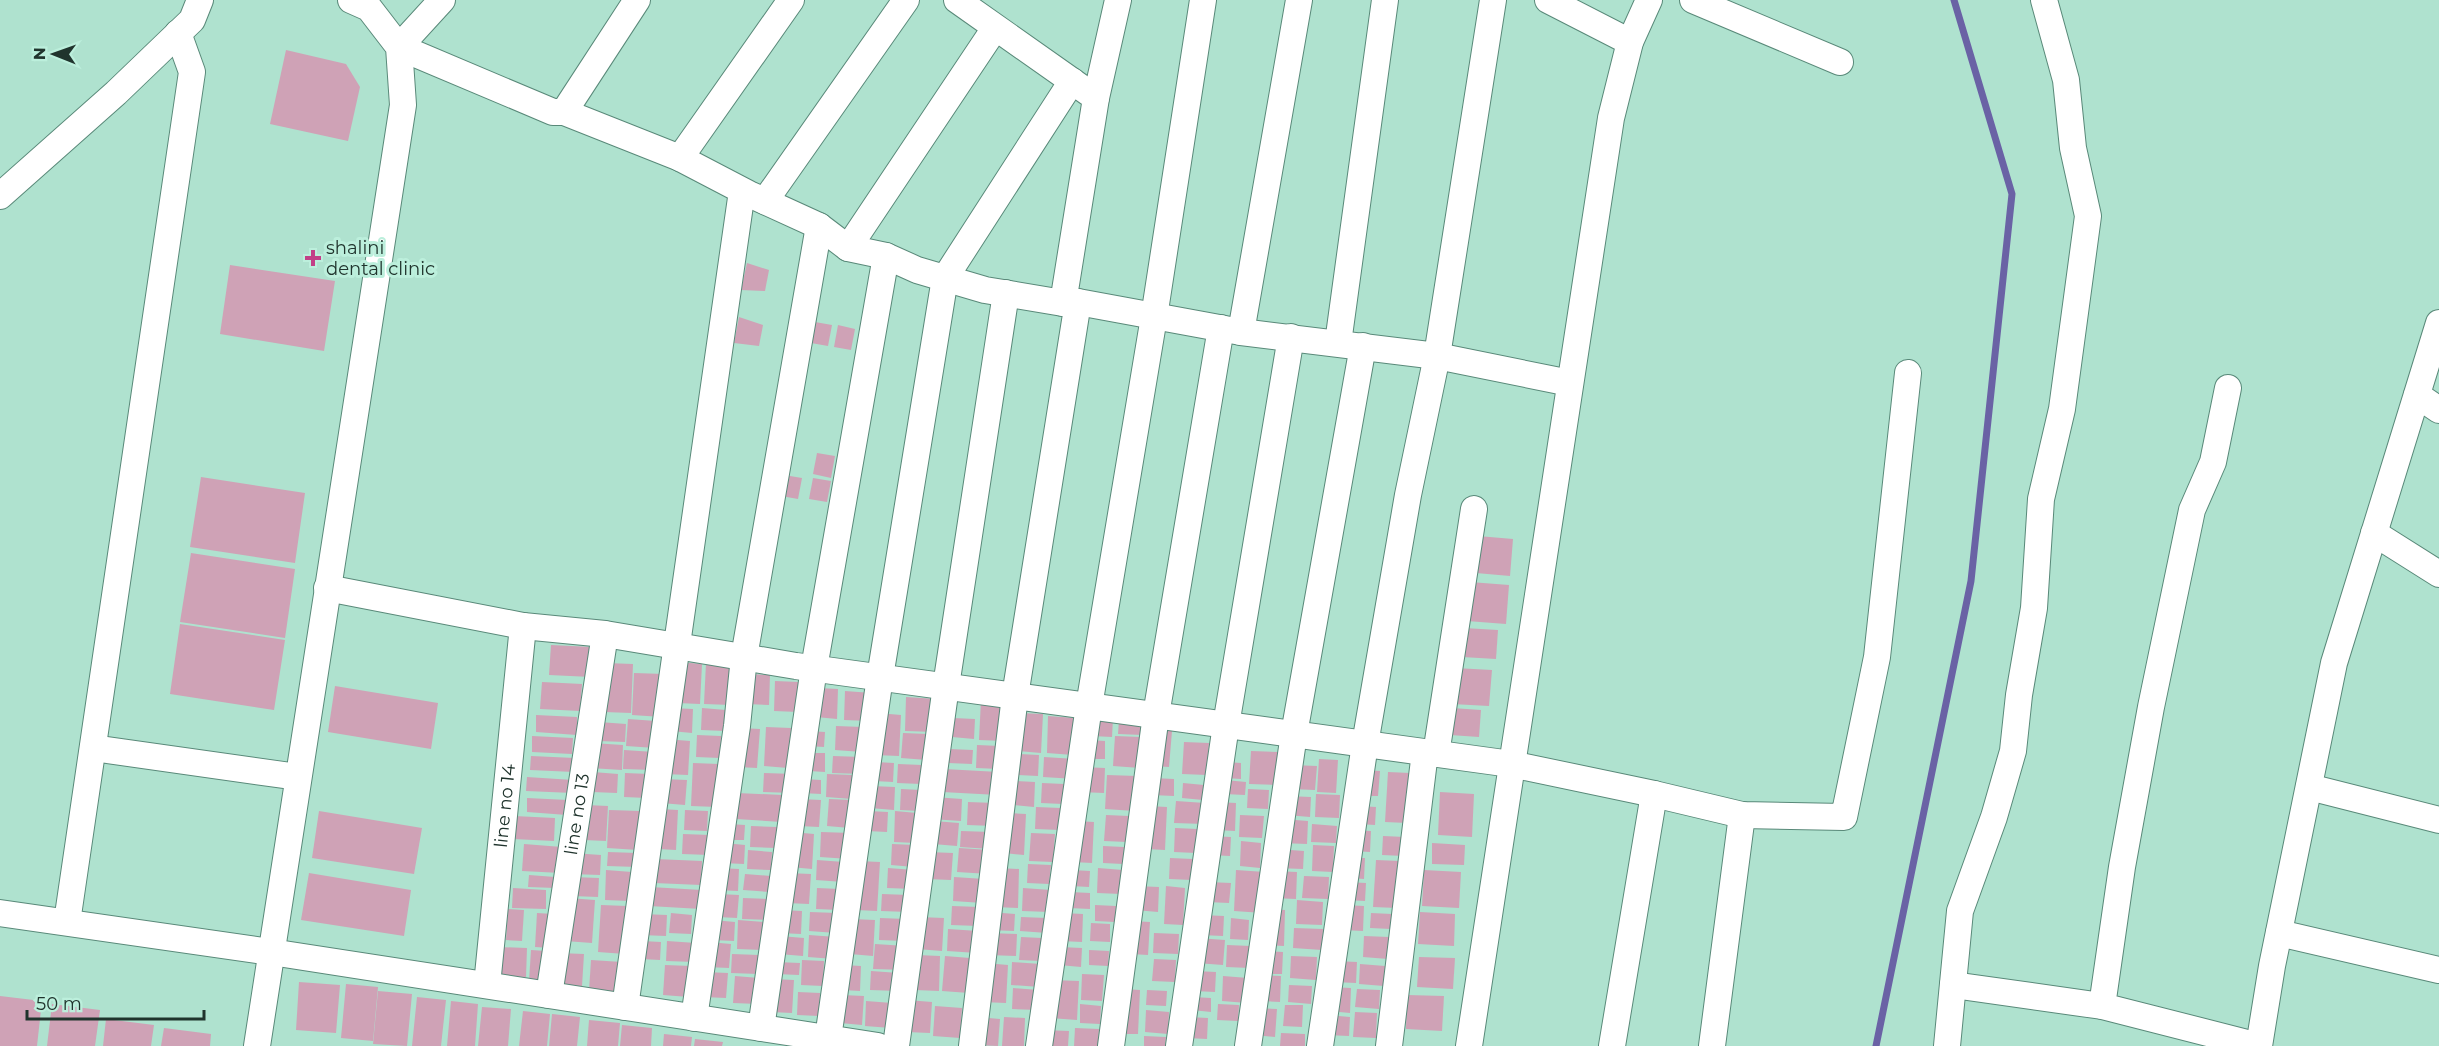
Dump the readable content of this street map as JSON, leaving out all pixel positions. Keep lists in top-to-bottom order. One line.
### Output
{"streets":{"street":["line no 14","line no 13"]},"places":{"health":["shalini dental clinic"]},"scale_bar":"50 m","north":"left"}
